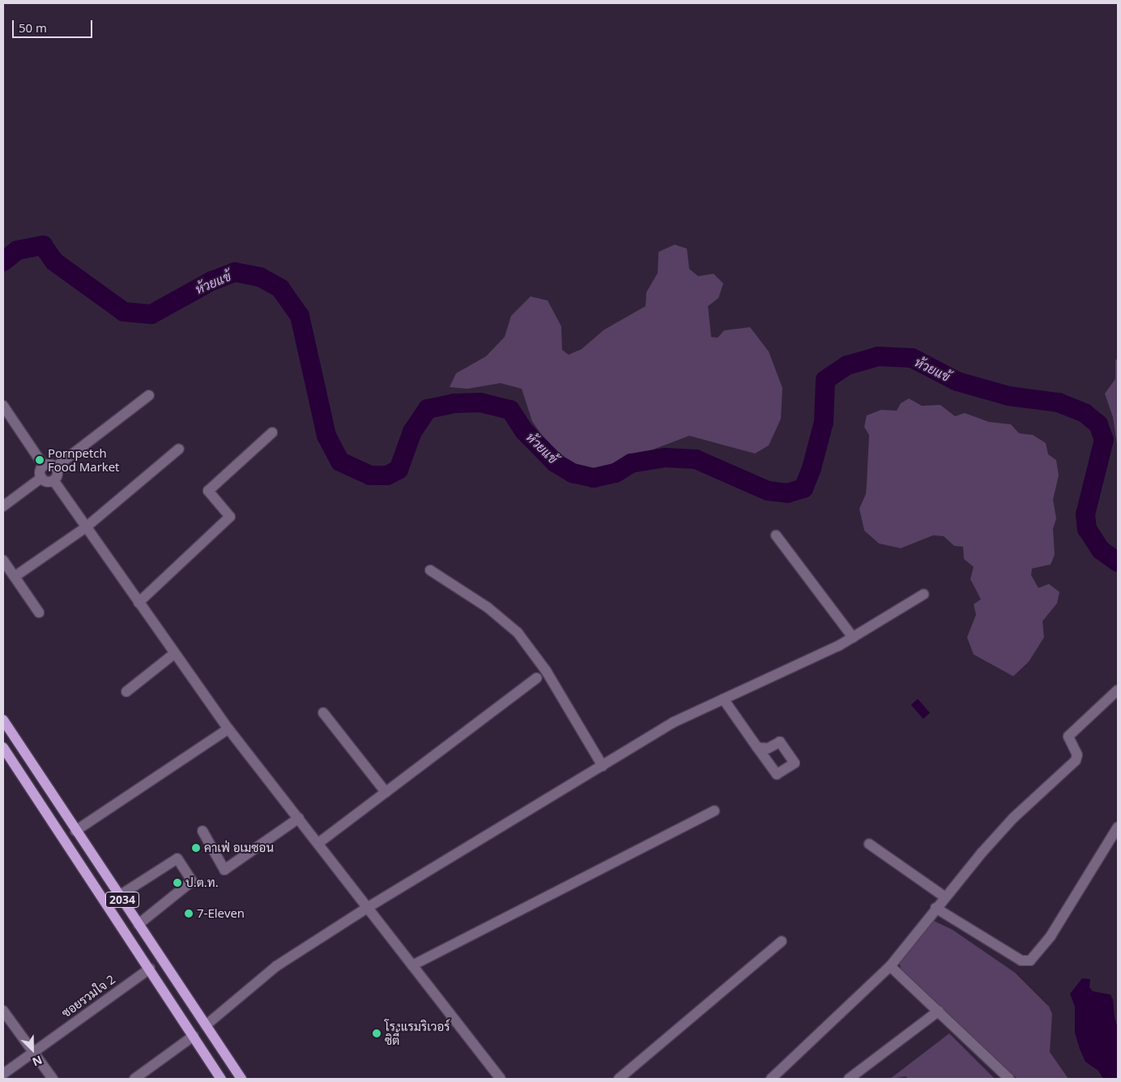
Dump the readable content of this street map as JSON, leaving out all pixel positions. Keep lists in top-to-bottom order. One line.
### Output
{"streets":{"main road":["2034"],"street":["ซอยรวมใจ 2"]},"crossings":[["2034","ซอยรวมใจ 2"]],"water":["ห้วยแข้"],"places":["Pornpetch Food Market","คาเฟ่ อเมซอน","ป.ต.ท.","7-Eleven","โรงแรมริเวอร์ ซิตี้"],"scale_bar":"50 m","north":"bottom right"}
